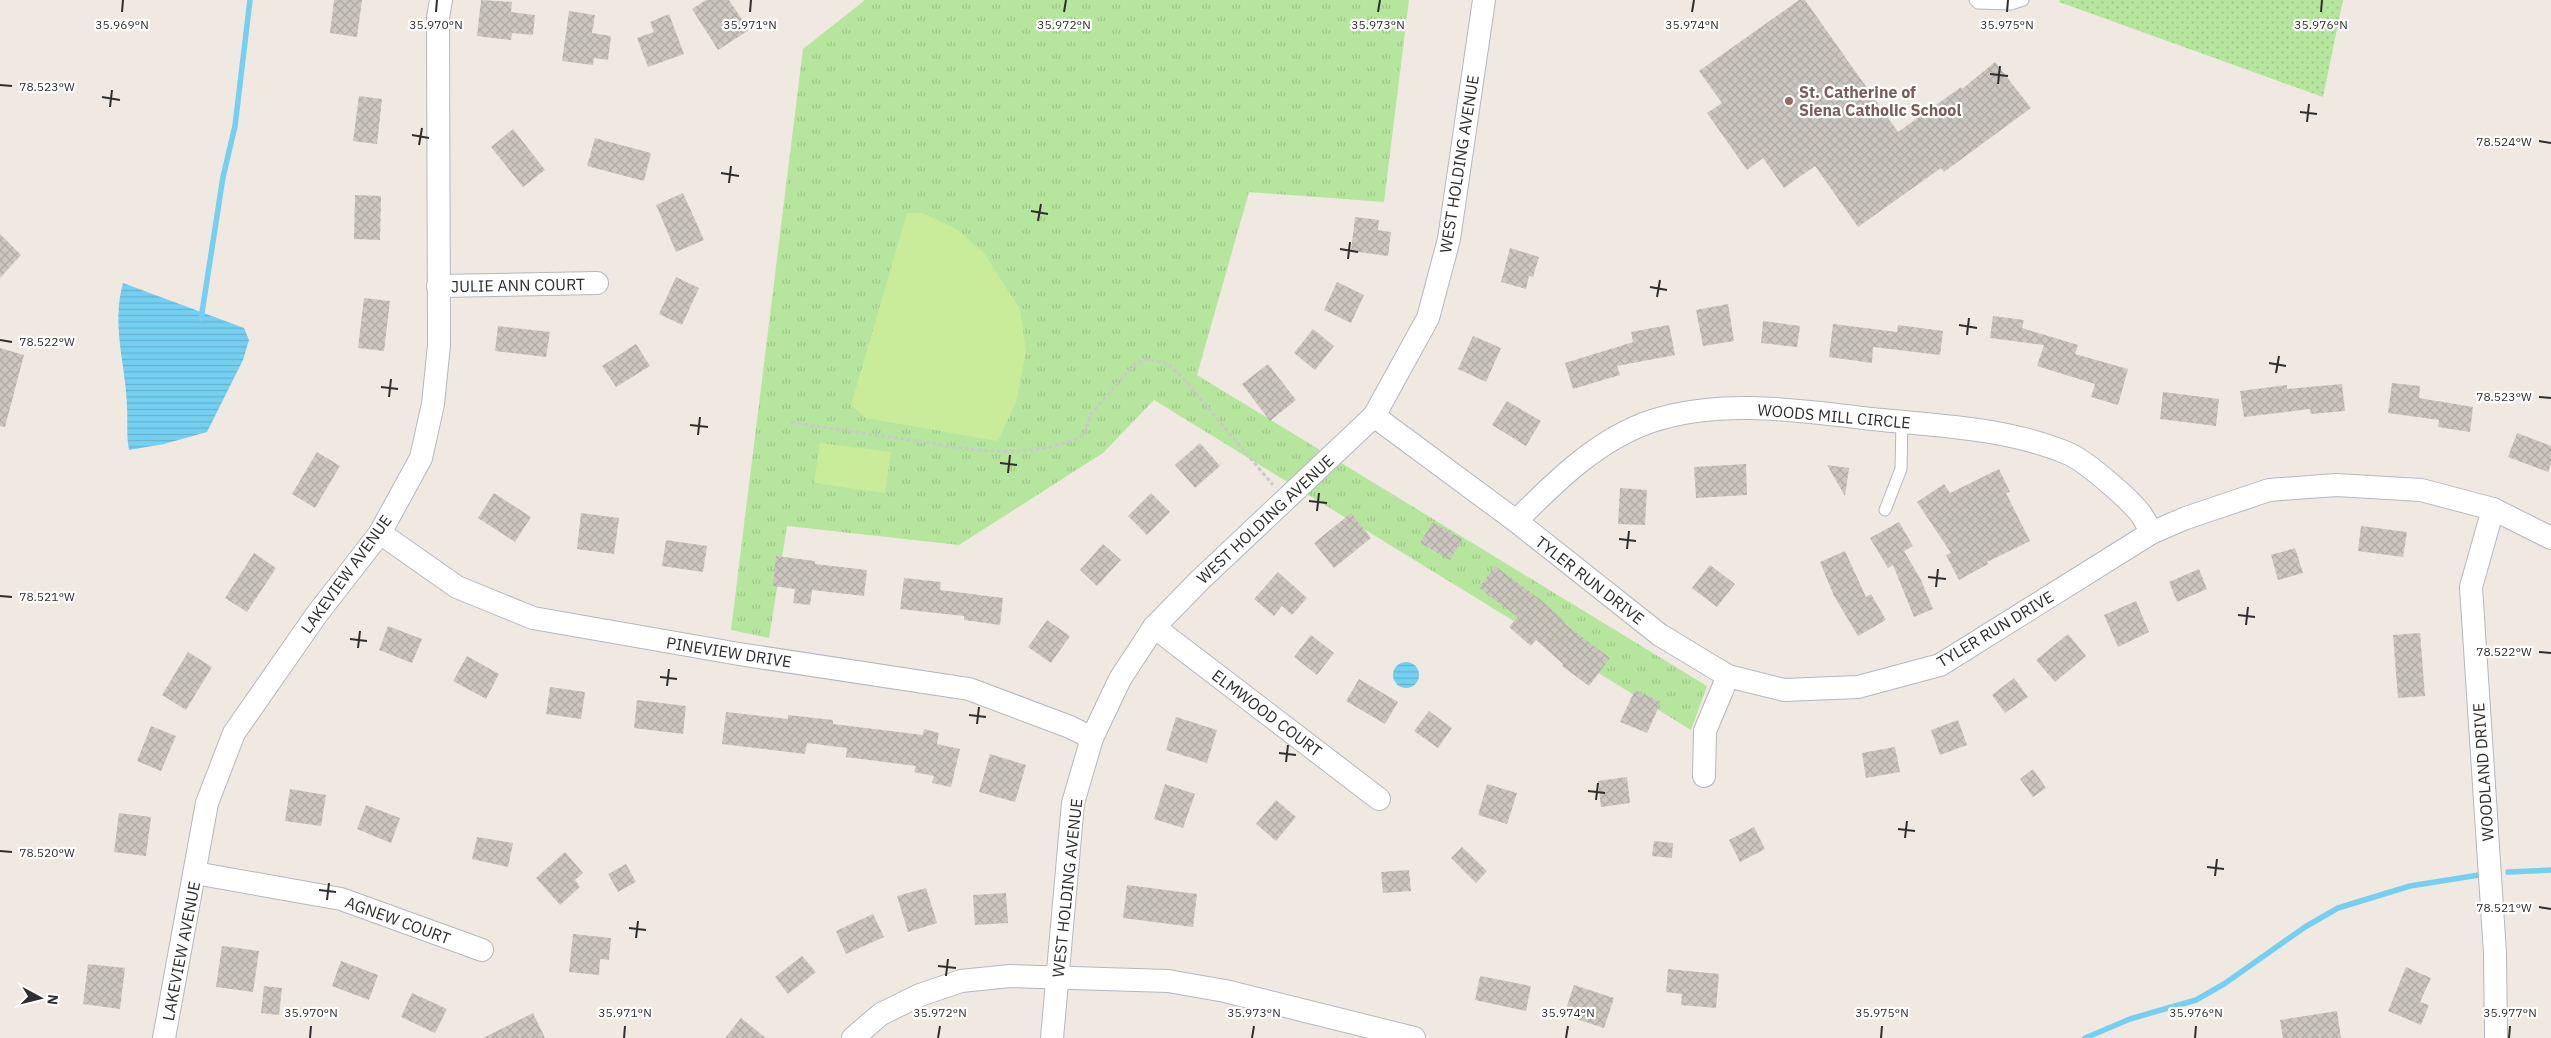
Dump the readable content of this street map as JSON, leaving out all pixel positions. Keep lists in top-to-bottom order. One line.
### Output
{"streets":{"street":["WEST HOLDING AVENUE","JULIE ANN COURT","WOODS MILL CIRCLE","LAKEVIEW AVENUE","TYLER RUN DRIVE","PINEVIEW DRIVE","ELMWOOD COURT","WOODLAND DRIVE","AGNEW COURT"]},"crossings":[["WEST HOLDING AVENUE","TYLER RUN DRIVE"],["WEST HOLDING AVENUE","PINEVIEW DRIVE"],["WEST HOLDING AVENUE","ELMWOOD COURT"],["JULIE ANN COURT","LAKEVIEW AVENUE"],["WOODS MILL CIRCLE","TYLER RUN DRIVE"],["LAKEVIEW AVENUE","PINEVIEW DRIVE"],["LAKEVIEW AVENUE","AGNEW COURT"],["TYLER RUN DRIVE","WOODLAND DRIVE"]],"places":["St. Catherine of Siena Catholic School"],"north":"right","coordinates":["35.969°N","35.970°N","35.971°N","35.972°N","35.973°N","35.974°N","35.975°N","35.976°N","78.523°W","78.524°W","78.522°W","78.521°W","78.520°W","35.977°N"]}
